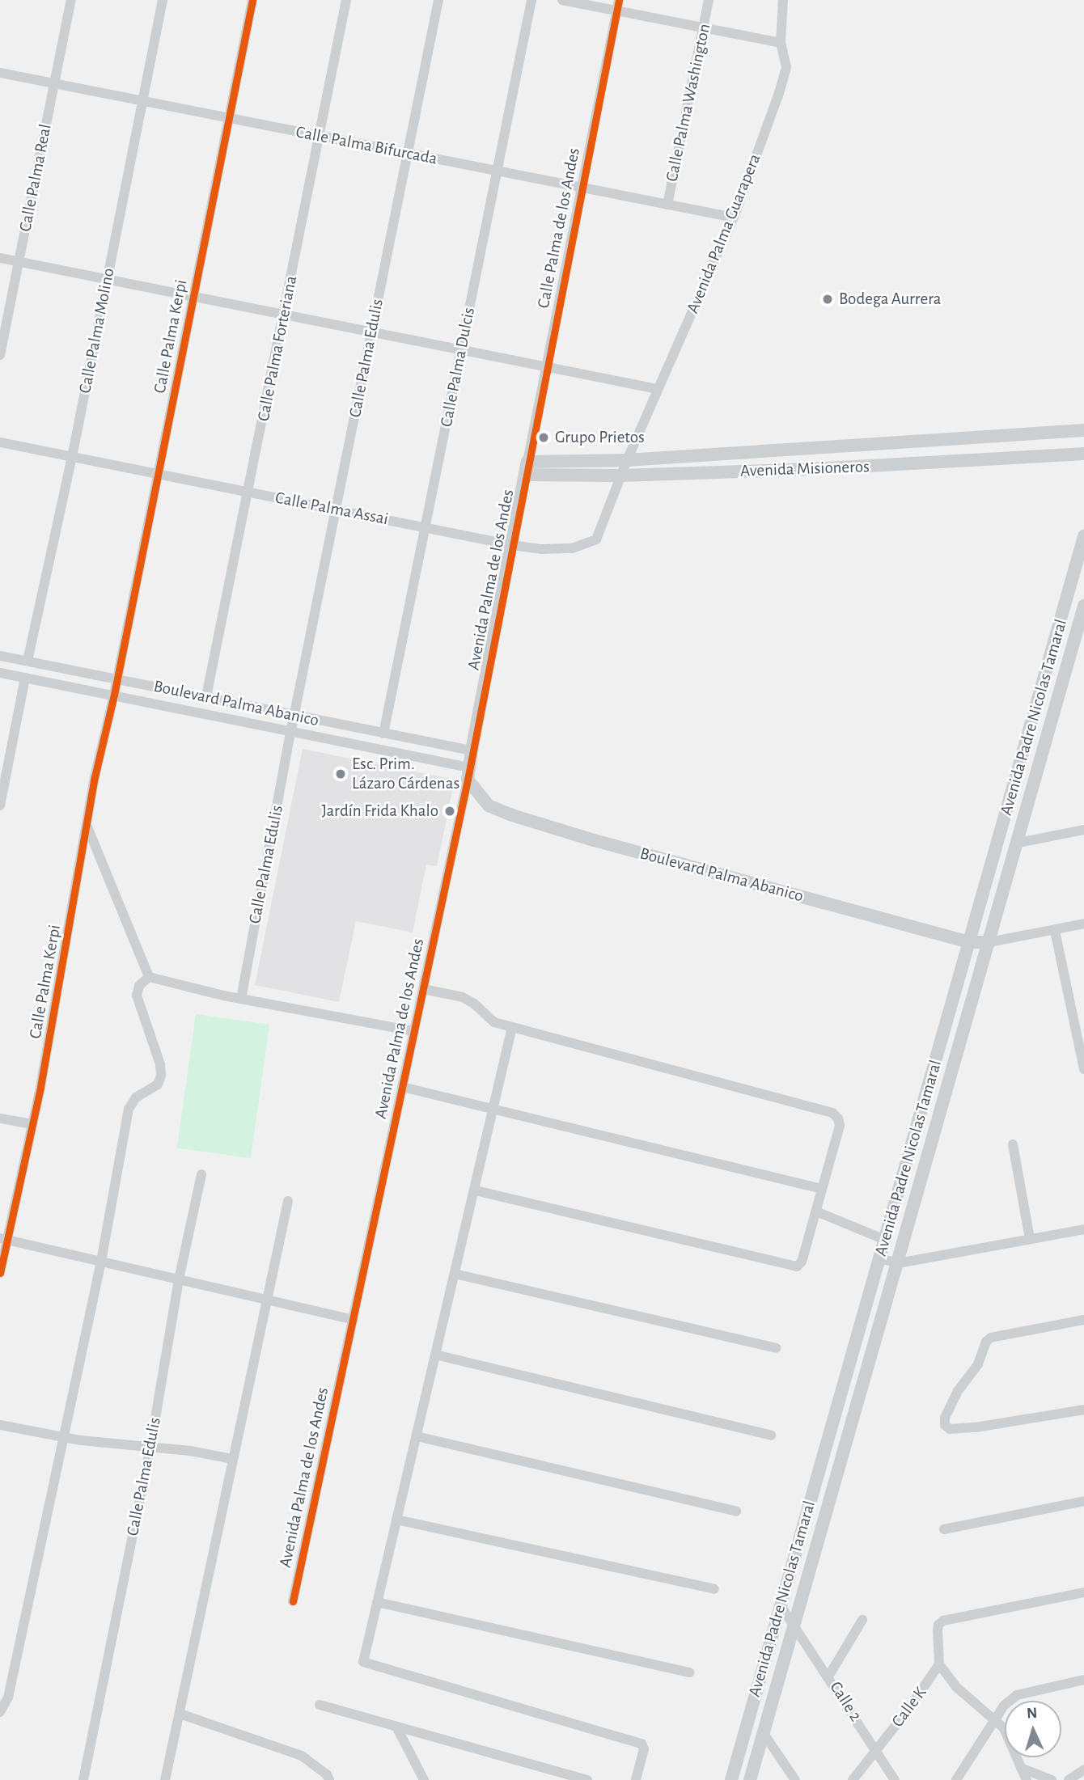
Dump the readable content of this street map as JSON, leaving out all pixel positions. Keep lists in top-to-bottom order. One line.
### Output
{"streets":{"street":["Calle Palma Washington","Calle Palma Bifurcada","Calle Palma Real","Calle Palma de los Andes","Avenida Palma Guarapera","Calle Palma Molino","Calle Palma Kerpi","Calle Palma Forteriana","Calle Palma Edulis","Calle Palma Dulcis","Avenida Misioneros","Calle Palma Assai","Avenida Palma de los Andes","Boulevard Palma Abanico","Avenida Padre Nicolas Tamaral","Calle 2","Calle K"]},"crossings":[["Calle Palma Washington","Calle Palma Bifurcada"],["Calle Palma Bifurcada","Calle Palma Real"],["Calle Palma Bifurcada","Calle Palma de los Andes"],["Calle Palma Bifurcada","Avenida Palma Guarapera"],["Calle Palma Bifurcada","Calle Palma Molino"],["Calle Palma Bifurcada","Calle Palma Kerpi"],["Calle Palma Bifurcada","Calle Palma Forteriana"],["Calle Palma Bifurcada","Calle Palma Edulis"],["Calle Palma Bifurcada","Calle Palma Dulcis"],["Calle Palma de los Andes","Avenida Misioneros"],["Calle Palma de los Andes","Avenida Palma de los Andes"],["Avenida Palma Guarapera","Avenida Misioneros"],["Avenida Palma Guarapera","Calle Palma Assai"],["Calle Palma Molino","Calle Palma Assai"],["Calle Palma Molino","Boulevard Palma Abanico"],["Calle Palma Kerpi","Calle Palma Assai"],["Calle Palma Kerpi","Boulevard Palma Abanico"],["Calle Palma Forteriana","Calle Palma Assai"],["Calle Palma Forteriana","Boulevard Palma Abanico"],["Calle Palma Edulis","Calle Palma Assai"],["Calle Palma Edulis","Boulevard Palma Abanico"],["Calle Palma Dulcis","Calle Palma Assai"],["Calle Palma Dulcis","Boulevard Palma Abanico"],["Avenida Misioneros","Calle Palma Assai"],["Avenida Misioneros","Avenida Palma de los Andes"],["Calle Palma Assai","Avenida Palma de los Andes"],["Avenida Palma de los Andes","Boulevard Palma Abanico"],["Boulevard Palma Abanico","Avenida Padre Nicolas Tamaral"],["Avenida Padre Nicolas Tamaral","Calle 2"],["Calle 2","Calle K"]],"places":["Bodega Aurrera","Grupo Prietos","Esc. Prim. Lázaro Cárdenas","Jardín Frida Khalo"],"north":"top"}
